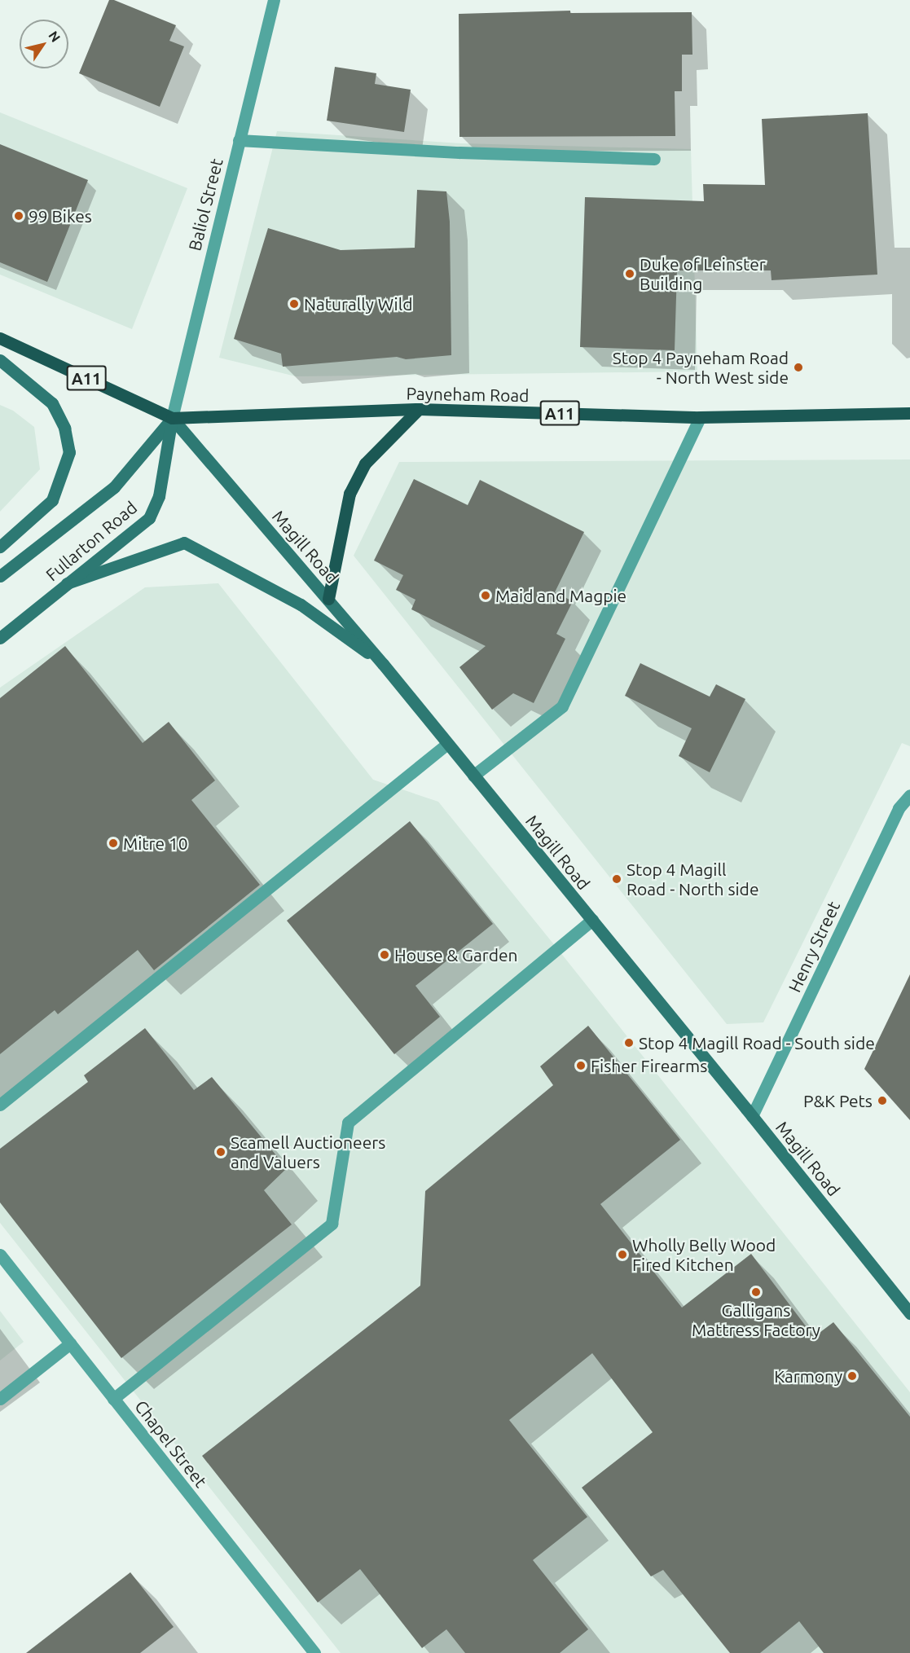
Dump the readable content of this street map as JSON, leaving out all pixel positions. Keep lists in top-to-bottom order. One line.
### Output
{"streets":{"main road":["A11","Payneham Road","Fullarton Road","Magill Road"],"street":["Baliol Street","Henry Street","Chapel Street"]},"crossings":[["Baliol Street","A11"],["Baliol Street","Payneham Road"],["Baliol Street","Fullarton Road"],["Baliol Street","Magill Road"],["A11","Payneham Road"],["A11","Fullarton Road"],["A11","Magill Road"],["Payneham Road","Fullarton Road"],["Payneham Road","Magill Road"],["Fullarton Road","Magill Road"],["Magill Road","Henry Street"]],"places":["99 Bikes","Duke of Leinster Building","Naturally Wild","Stop 4 Payneham Road - North West side","Maid and Magpie","Mitre 10","Stop 4 Magill Road - North side","House & Garden","Stop 4 Magill Road - South side","Fisher Firearms","P&K Pets","Scamell Auctioneers and Valuers","Wholly Belly Wood Fired Kitchen","Galligans Mattress Factory","Karmony"],"north":"top right"}
